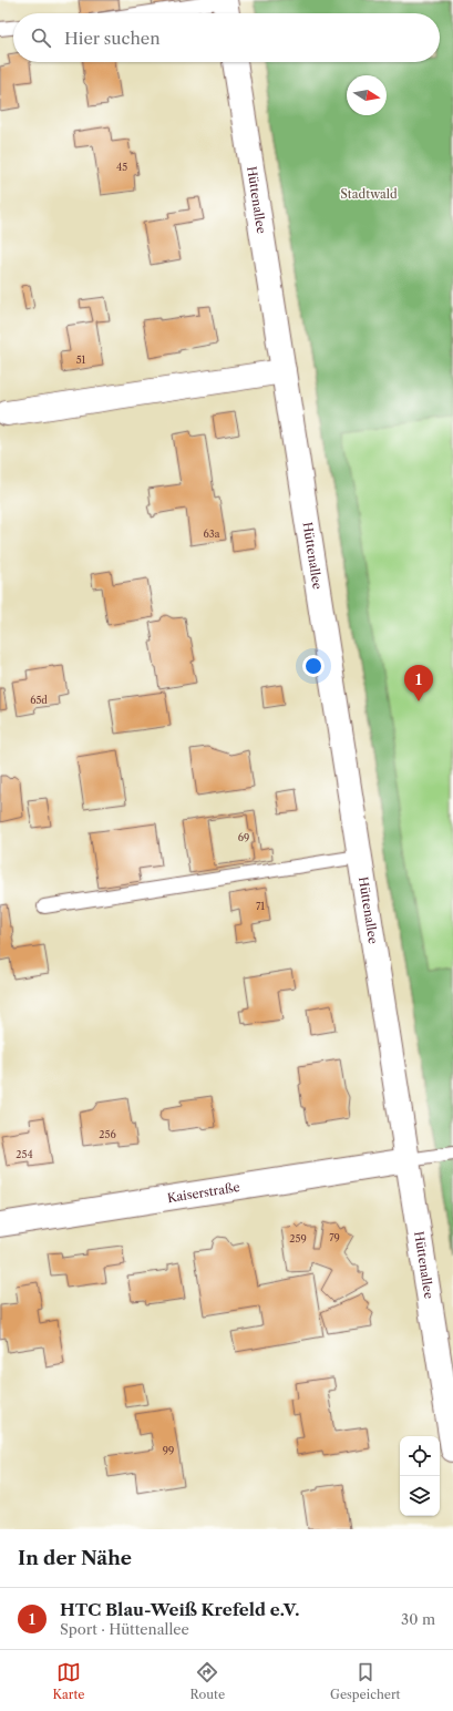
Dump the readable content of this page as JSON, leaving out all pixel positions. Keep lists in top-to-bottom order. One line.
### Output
{"streets":{"street":["Hüttenallee","Kaiserstraße"]},"crossings":[["Hüttenallee","Kaiserstraße"]],"parks":["Stadtwald"],"house_numbers":["45","51","63a","65d","69","71","256","254","79","259","99"],"north":"right","page":{"search":"Hier suchen","pins":"1","heading":"In der Nähe","list":[{"mark":"1","name":"HTC Blau-Weiß Krefeld e.V.","note":"Sport · Hüttenallee","value":"30 m"}],"nav":["Karte","Route","Gespeichert"]}}
